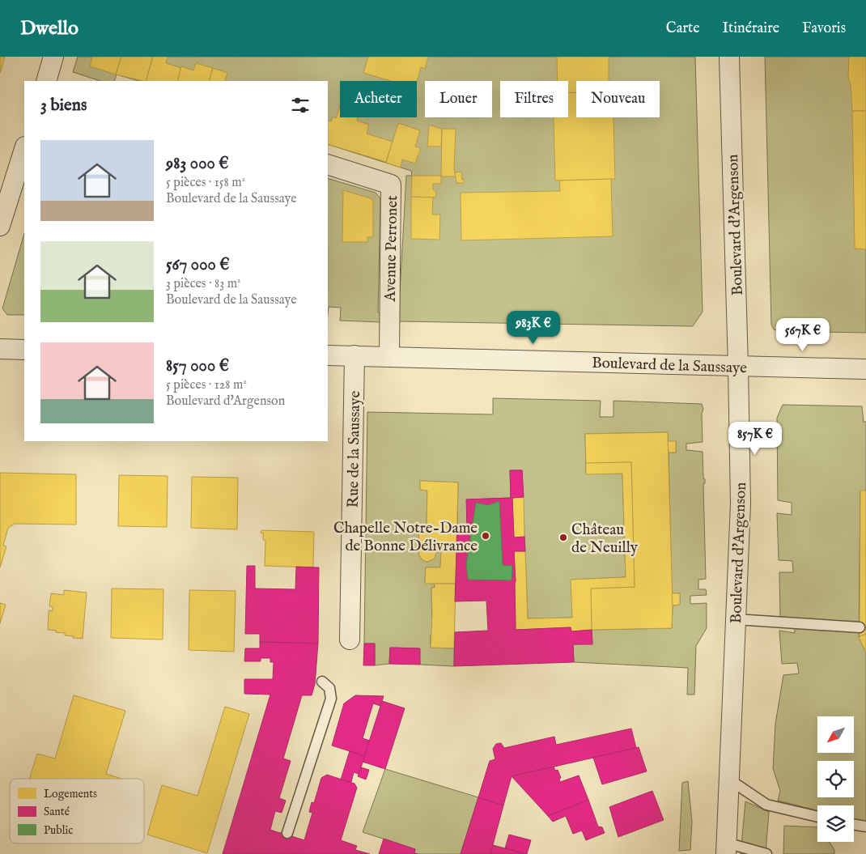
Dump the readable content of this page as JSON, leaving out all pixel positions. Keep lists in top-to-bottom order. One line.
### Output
{"streets":{"street":["Boulevard d'Argenson","Avenue Perronet","Boulevard de la Saussaye","Rue de la Saussaye"]},"crossings":[["Boulevard d'Argenson","Boulevard de la Saussaye"],["Avenue Perronet","Boulevard de la Saussaye"],["Boulevard de la Saussaye","Rue de la Saussaye"]],"places":["Chapelle Notre-Dame de Bonne Délivrance","Château de Neuilly"],"legend":["Logements","Santé","Public"],"north":"bottom left","page":{"header":"Dwello","nav":["Carte","Itinéraire","Favoris"],"chip":["Acheter","Louer","Filtres","Nouveau"],"heading":"3 biens","list":[{"name":"983 000 €","note":"5 pièces · 158 m² · Boulevard de la Saussaye"},{"name":"567 000 €","note":"3 pièces · 83 m² · Boulevard de la Saussaye"},{"name":"857 000 €","note":"5 pièces · 128 m² · Boulevard d'Argenson"}],"price":["983K €","567K €","857K €"]}}
